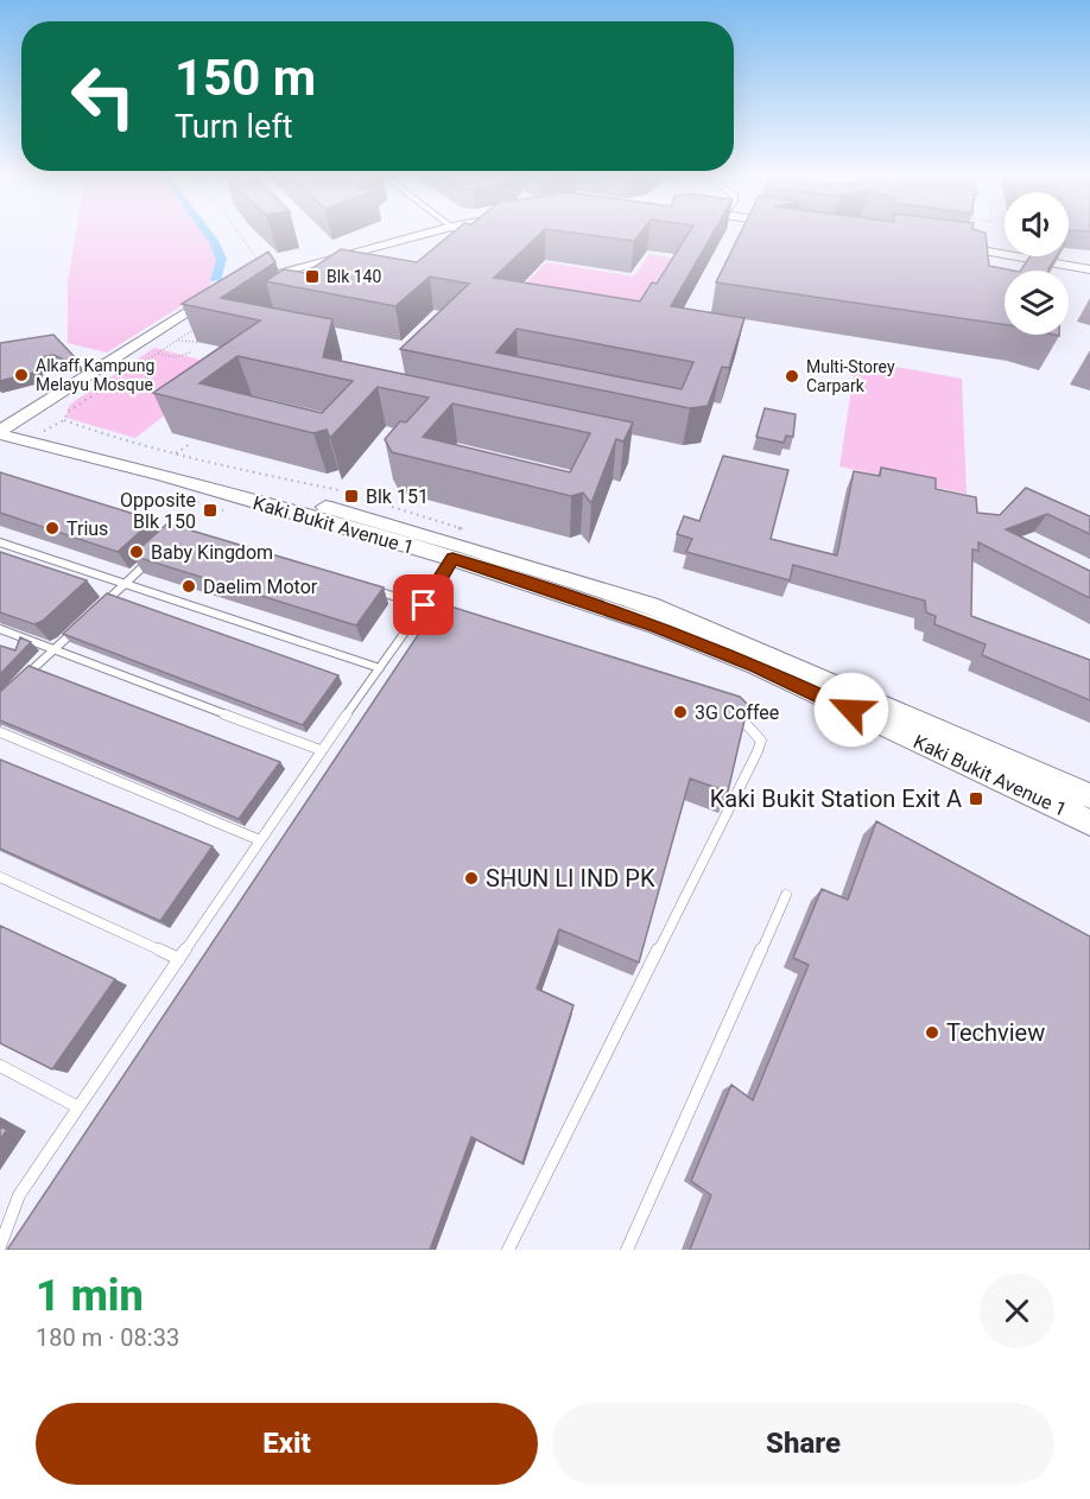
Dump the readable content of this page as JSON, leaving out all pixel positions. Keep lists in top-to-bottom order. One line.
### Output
{"streets":{"main road":["Kaki Bukit Avenue 1"]},"places":{"transit":["Blk 140","Blk 151","Opposite Blk 150","Kaki Bukit Station Exit A"],"other":["Alkaff Kampung Melayu Mosque","Multi-Storey Carpark","Trius","Baby Kingdom","Daelim Motor","3G Coffee","SHUN LI IND PK","Techview"]},"page":{"turn":["150 m","Turn left"],"heading":["1 min","180 m · 08:33"],"buttons":["Exit","Share"]}}
